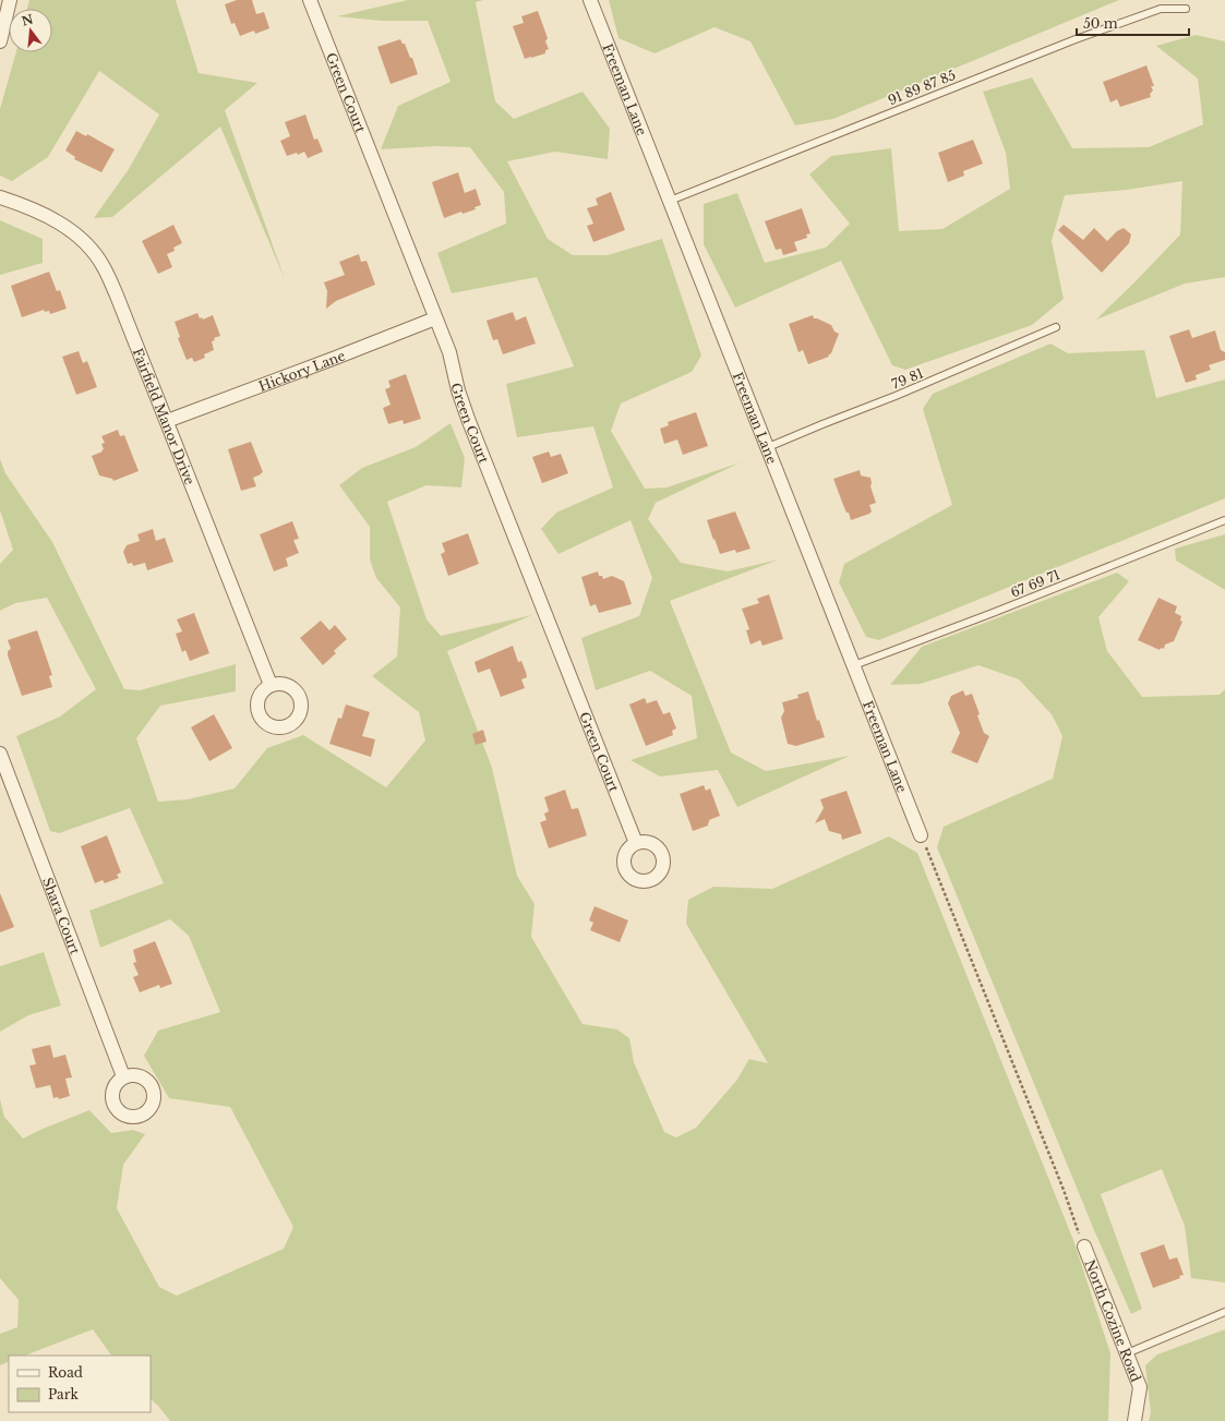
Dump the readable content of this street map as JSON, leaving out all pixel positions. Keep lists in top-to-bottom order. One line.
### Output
{"streets":{"street":["Freeman Lane","Green Court","Hickory Lane","Fairfield Manor Drive","Shara Court","North Cozine Road"],"lane":["91 89 87 85","79 81","67 69 71"]},"crossings":[["91 89 87 85","Freeman Lane"],["Freeman Lane","79 81"],["Freeman Lane","67 69 71"],["Green Court","Hickory Lane"],["Hickory Lane","Fairfield Manor Drive"]],"legend":["Road","Park"],"scale_bar":"50 m","north":"top"}
